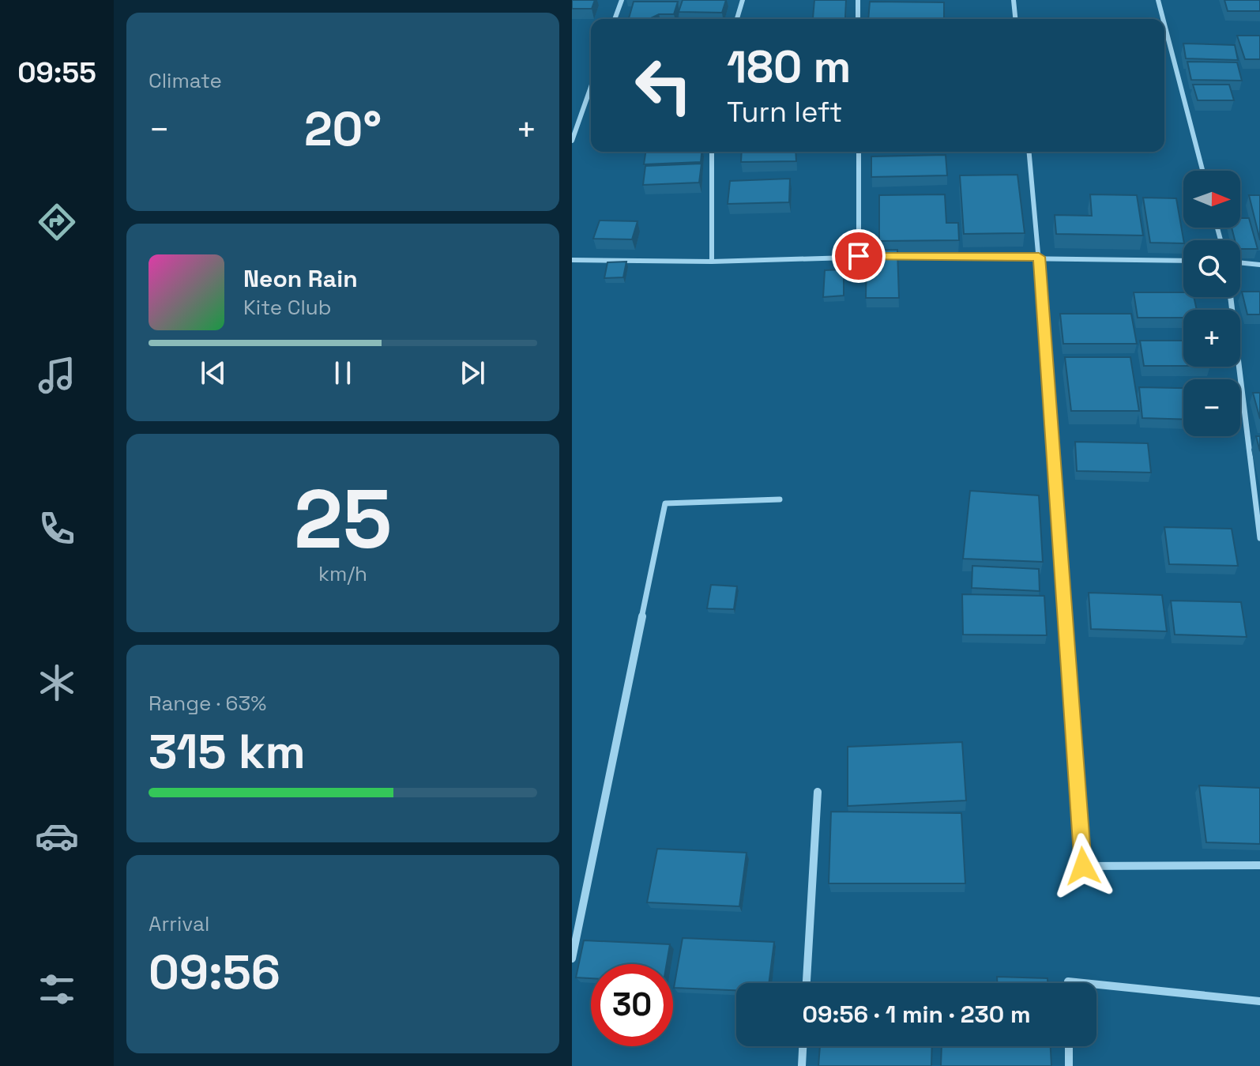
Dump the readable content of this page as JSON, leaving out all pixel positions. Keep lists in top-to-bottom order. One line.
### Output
{"north":"right","page":{"tabs":"09:55","tile":["Climate",["25","km/h"],["Range · 63%","315 km"],["Arrival","09:56"]],"turn":["180 m","Turn left"],"heat":["−","20°","+"],"map_buttons":["+","−"],"song":["Neon Rain","Kite Club"],"limit":"30","trip":"09:56 · 1 min · 230 m"}}
